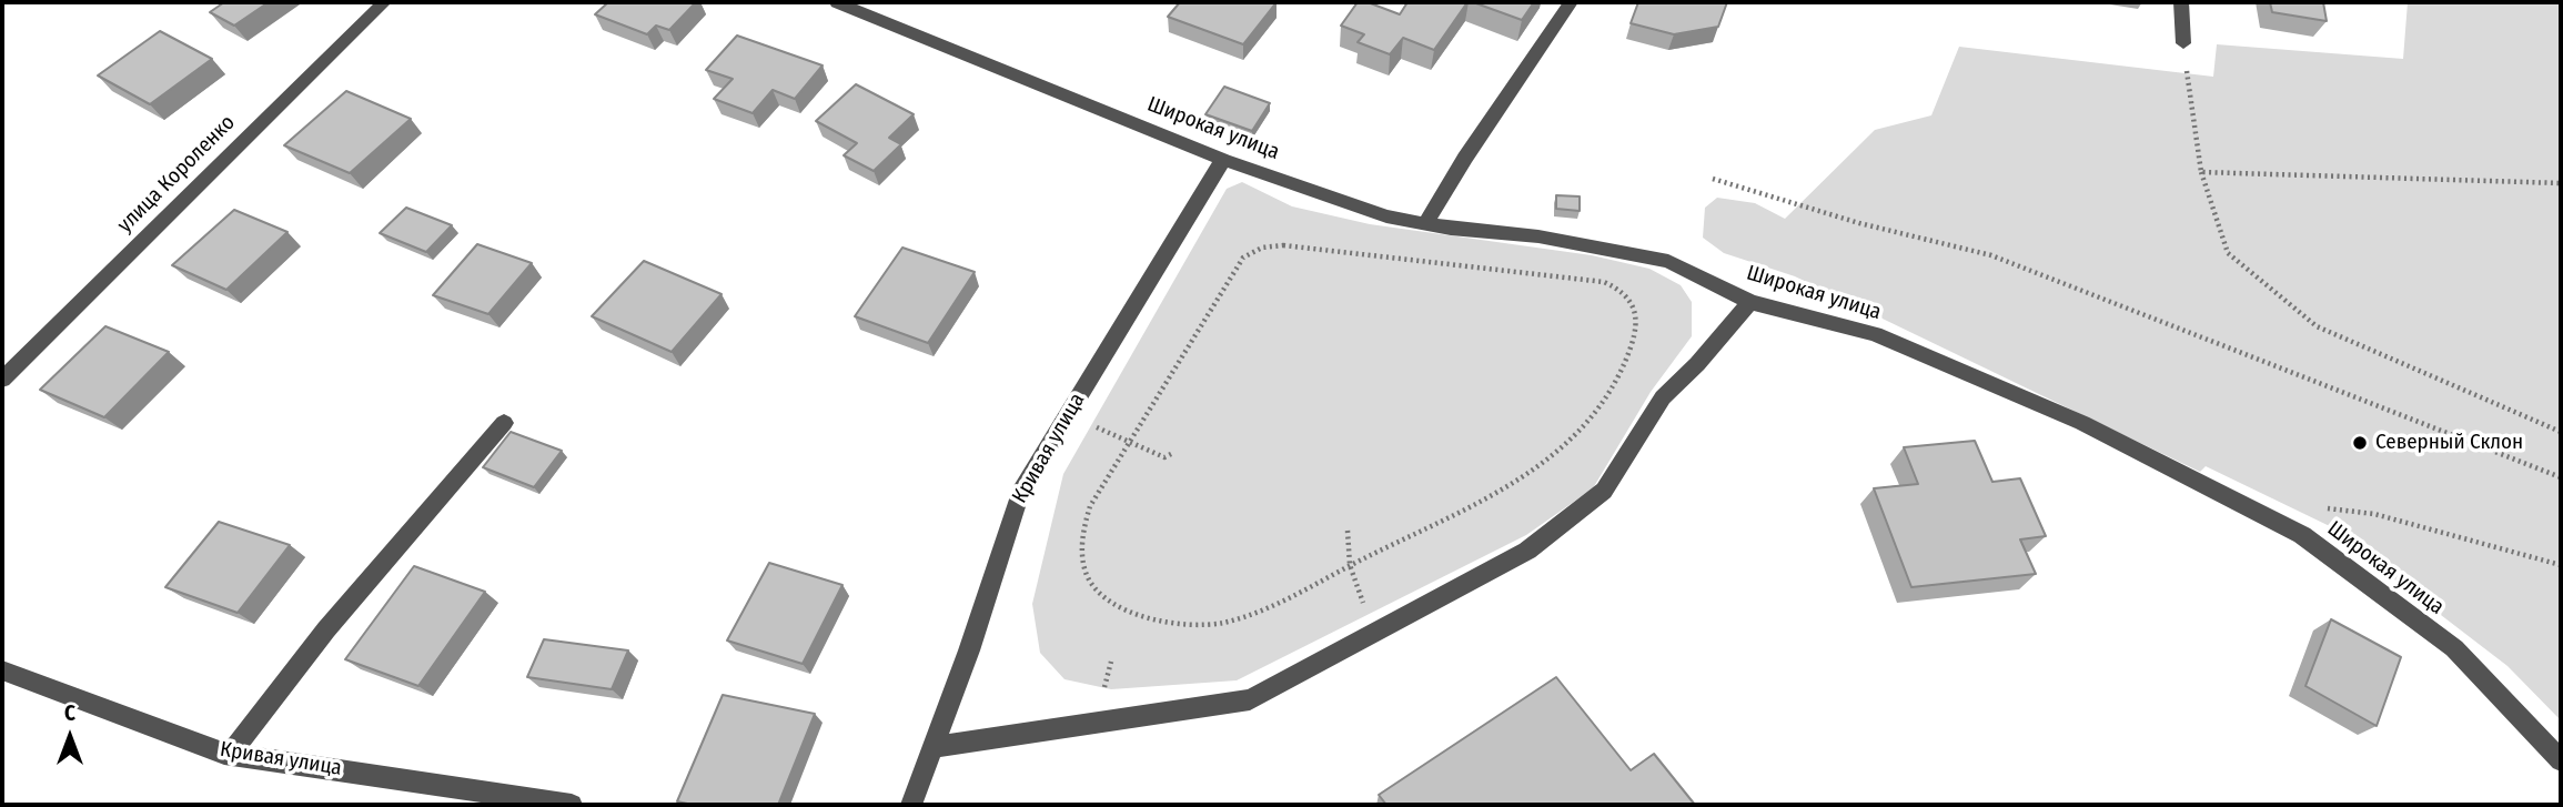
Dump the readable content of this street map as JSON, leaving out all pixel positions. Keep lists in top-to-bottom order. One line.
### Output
{"streets":{"street":["Широкая улица","улица Короленко","Кривая улица"]},"crossings":[["Широкая улица","Кривая улица"]],"places":["Северный Склон"],"north":"top"}
